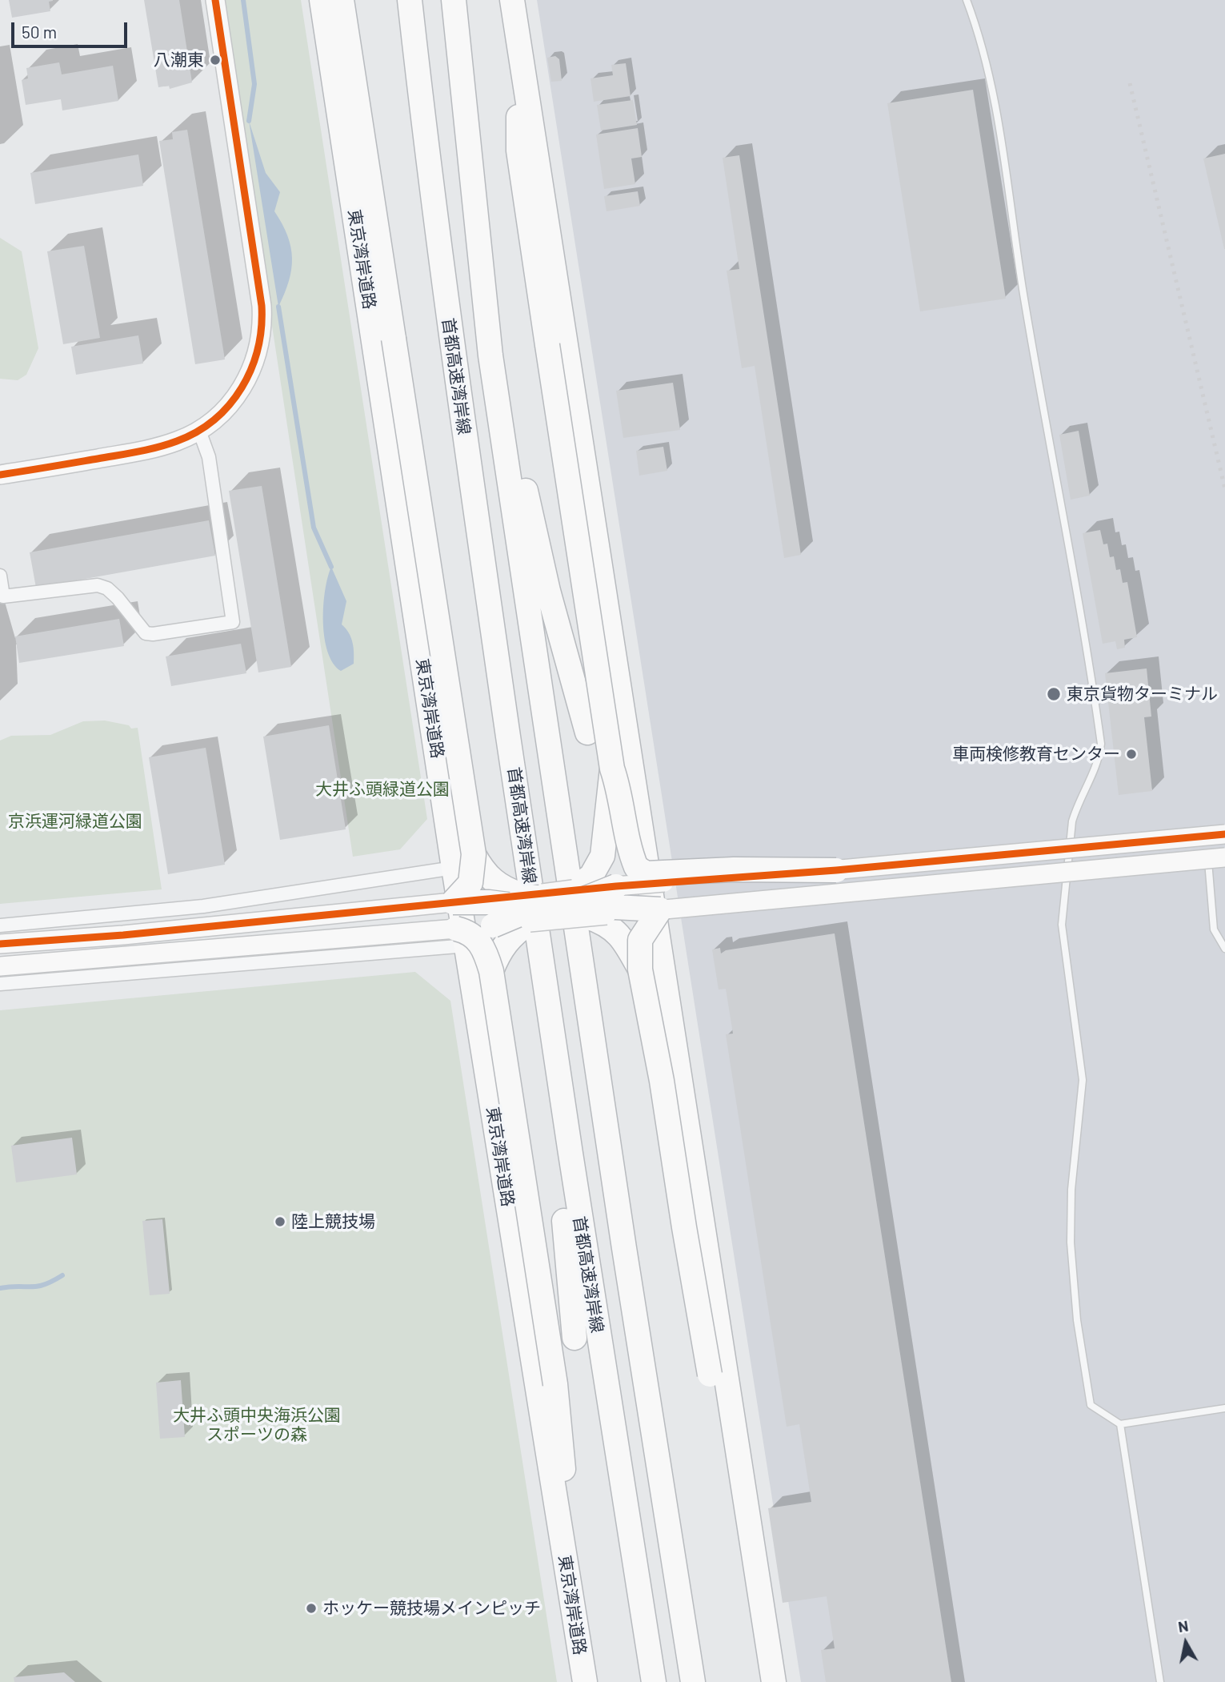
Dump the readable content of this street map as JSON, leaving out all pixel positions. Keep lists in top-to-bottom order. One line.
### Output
{"streets":{"highway":["東京湾岸道路","首都高速湾岸線"]},"parks":["大井ふ頭緑道公園","京浜運河緑道公園","大井ふ頭中央海浜公園 スポーツの森"],"places":["八潮東","東京貨物ターミナル","車両検修教育センター","陸上競技場","ホッケー競技場メインピッチ"],"scale_bar":"50 m","north":"top"}
